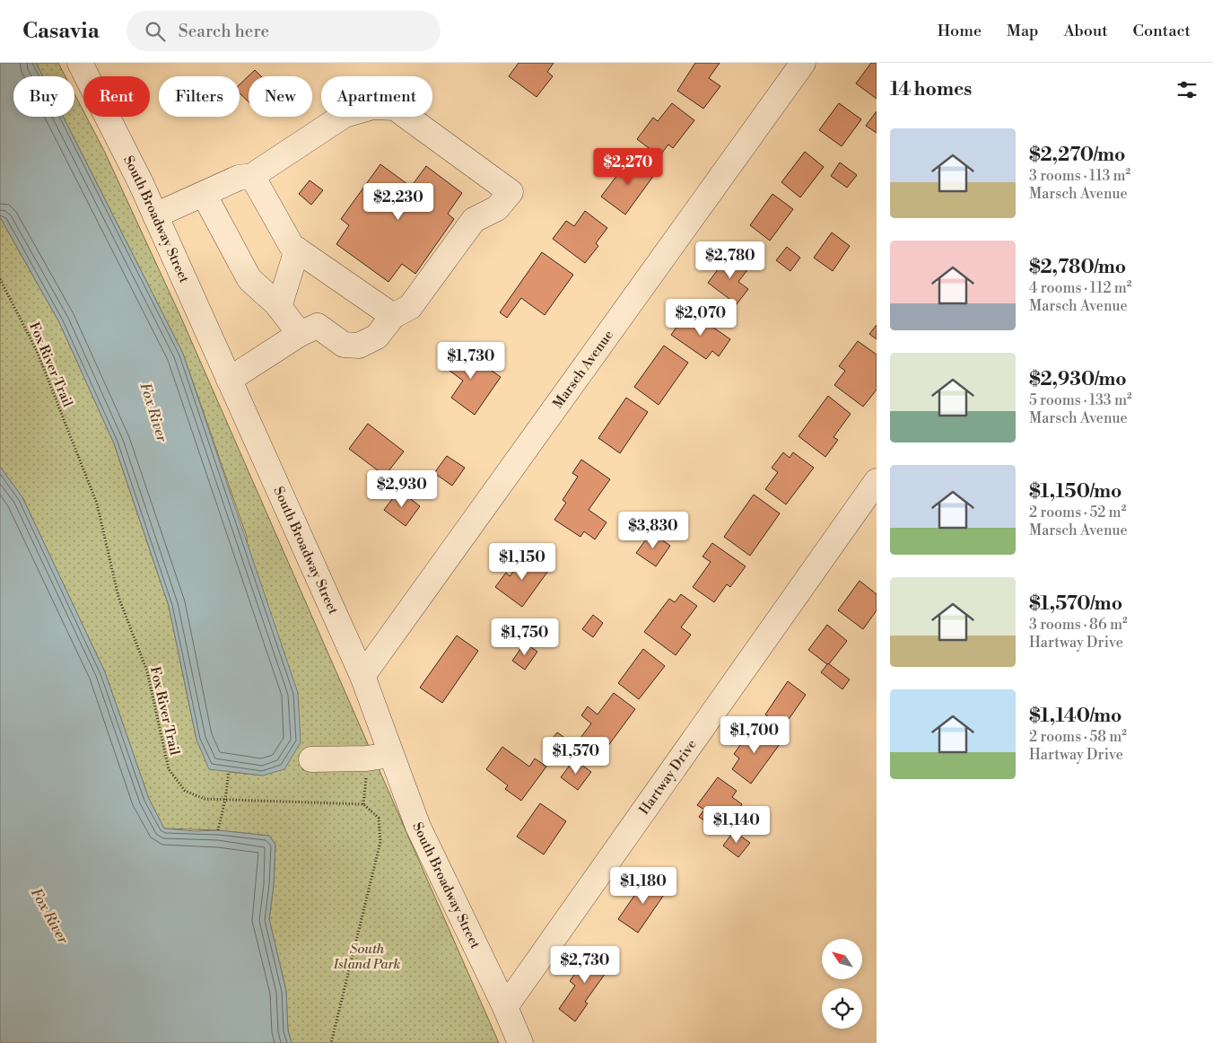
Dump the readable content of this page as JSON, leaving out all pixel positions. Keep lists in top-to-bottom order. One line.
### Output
{"streets":{"street":["South Broadway Street","Marsch Avenue","Hartway Drive"],"path":["Fox River Trail"]},"crossings":[["South Broadway Street","Marsch Avenue"],["South Broadway Street","Hartway Drive"]],"water":["Fox River"],"parks":["South Island Park"],"north":"top left","page":{"header":"Casavia","search":"Search here","nav":["Home","Map","About","Contact"],"heading":"14 homes","chip":["Buy","Rent","Filters","New","Apartment"],"list":[{"name":"$2,270/mo","note":"3 rooms · 113 m² · Marsch Avenue"},{"name":"$2,780/mo","note":"4 rooms · 112 m² · Marsch Avenue"},{"name":"$2,930/mo","note":"5 rooms · 133 m² · Marsch Avenue"},{"name":"$1,150/mo","note":"2 rooms · 52 m² · Marsch Avenue"},{"name":"$1,570/mo","note":"3 rooms · 86 m² · Hartway Drive"},{"name":"$1,140/mo","note":"2 rooms · 58 m² · Hartway Drive"}],"price":["$2,270","$2,230","$2,780","$2,070","$1,730","$2,930","$3,830","$1,150","$1,750","$1,700","$1,570","$1,140","$1,180","$2,730"]}}
